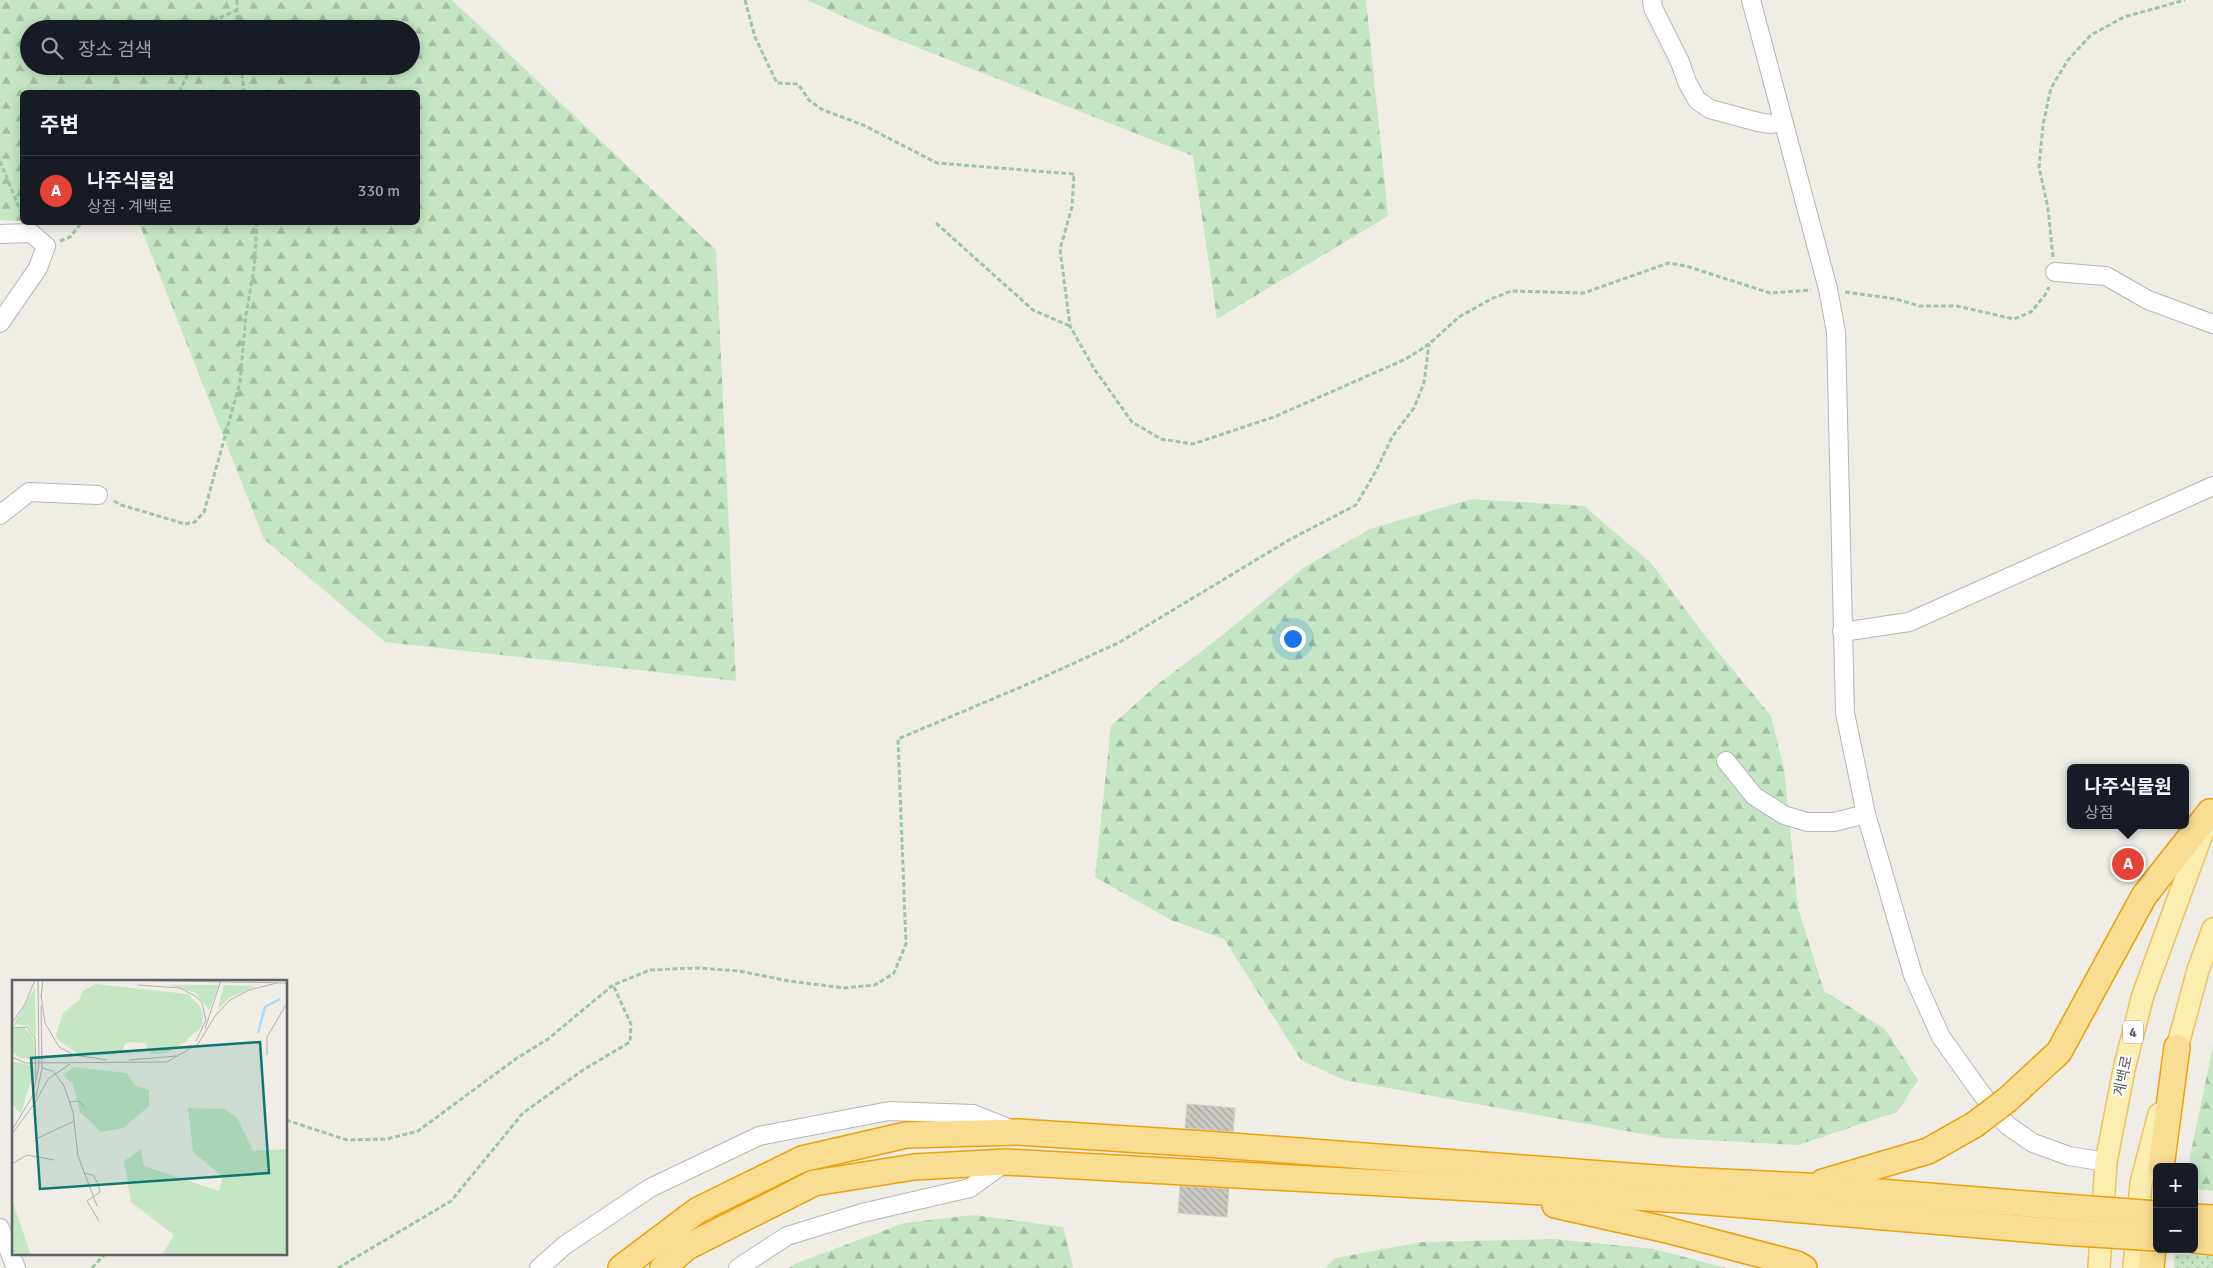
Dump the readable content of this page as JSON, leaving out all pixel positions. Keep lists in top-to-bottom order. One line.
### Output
{"streets":{"main road":["4","계백로"]},"page":{"search":"장소 검색","heading":"주변","list":[{"mark":"A","name":"나주식물원","note":"상점 · 계백로","value":"330 m"}],"popup":["나주식물원","상점"],"pins":"A","map_buttons":["+","−"]}}
